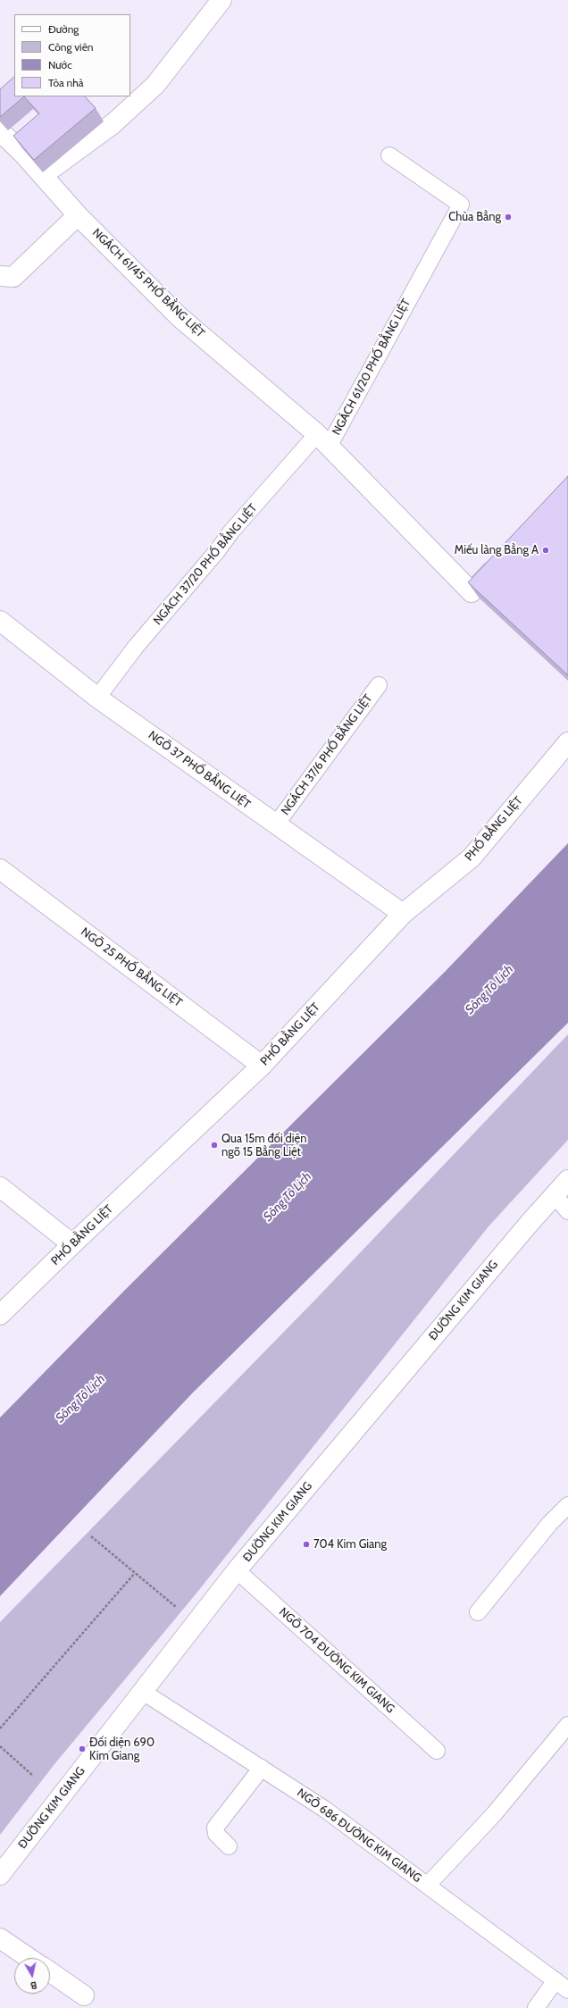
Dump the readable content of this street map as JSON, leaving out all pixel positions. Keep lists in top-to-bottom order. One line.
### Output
{"streets":{"street":["NGÁCH 61/45 PHỐ BẰNG LIỆT","NGÁCH 61/20 PHỐ BẰNG LIỆT","NGÕ 37 PHỐ BẰNG LIỆT","PHỐ BẰNG LIỆT","NGÕ 25 PHỐ BẰNG LIỆT","ĐƯỜNG KIM GIANG"],"lane":["NGÁCH 37/20 PHỐ BẰNG LIỆT","NGÁCH 37/6 PHỐ BẰNG LIỆT","NGÕ 704 ĐƯỜNG KIM GIANG","NGÕ 686 ĐƯỜNG KIM GIANG"]},"crossings":[["NGÁCH 61/45 PHỐ BẰNG LIỆT","NGÁCH 61/20 PHỐ BẰNG LIỆT"],["NGÁCH 61/45 PHỐ BẰNG LIỆT","NGÁCH 37/20 PHỐ BẰNG LIỆT"],["NGÁCH 61/20 PHỐ BẰNG LIỆT","NGÁCH 37/20 PHỐ BẰNG LIỆT"],["NGÁCH 37/20 PHỐ BẰNG LIỆT","NGÕ 37 PHỐ BẰNG LIỆT"],["NGÁCH 37/6 PHỐ BẰNG LIỆT","NGÕ 37 PHỐ BẰNG LIỆT"],["NGÕ 37 PHỐ BẰNG LIỆT","PHỐ BẰNG LIỆT"],["PHỐ BẰNG LIỆT","NGÕ 25 PHỐ BẰNG LIỆT"],["ĐƯỜNG KIM GIANG","NGÕ 704 ĐƯỜNG KIM GIANG"],["ĐƯỜNG KIM GIANG","NGÕ 686 ĐƯỜNG KIM GIANG"]],"water":["Sông Tô Lịch"],"places":["Chùa Bằng","Miếu làng Bằng A","Qua 15m đối diện ngõ 15 Bằng Liệt","704 Kim Giang","Đối diện 690 Kim Giang"],"legend":["Đường","Công viên","Nước","Tòa nhà"],"north":"bottom"}
